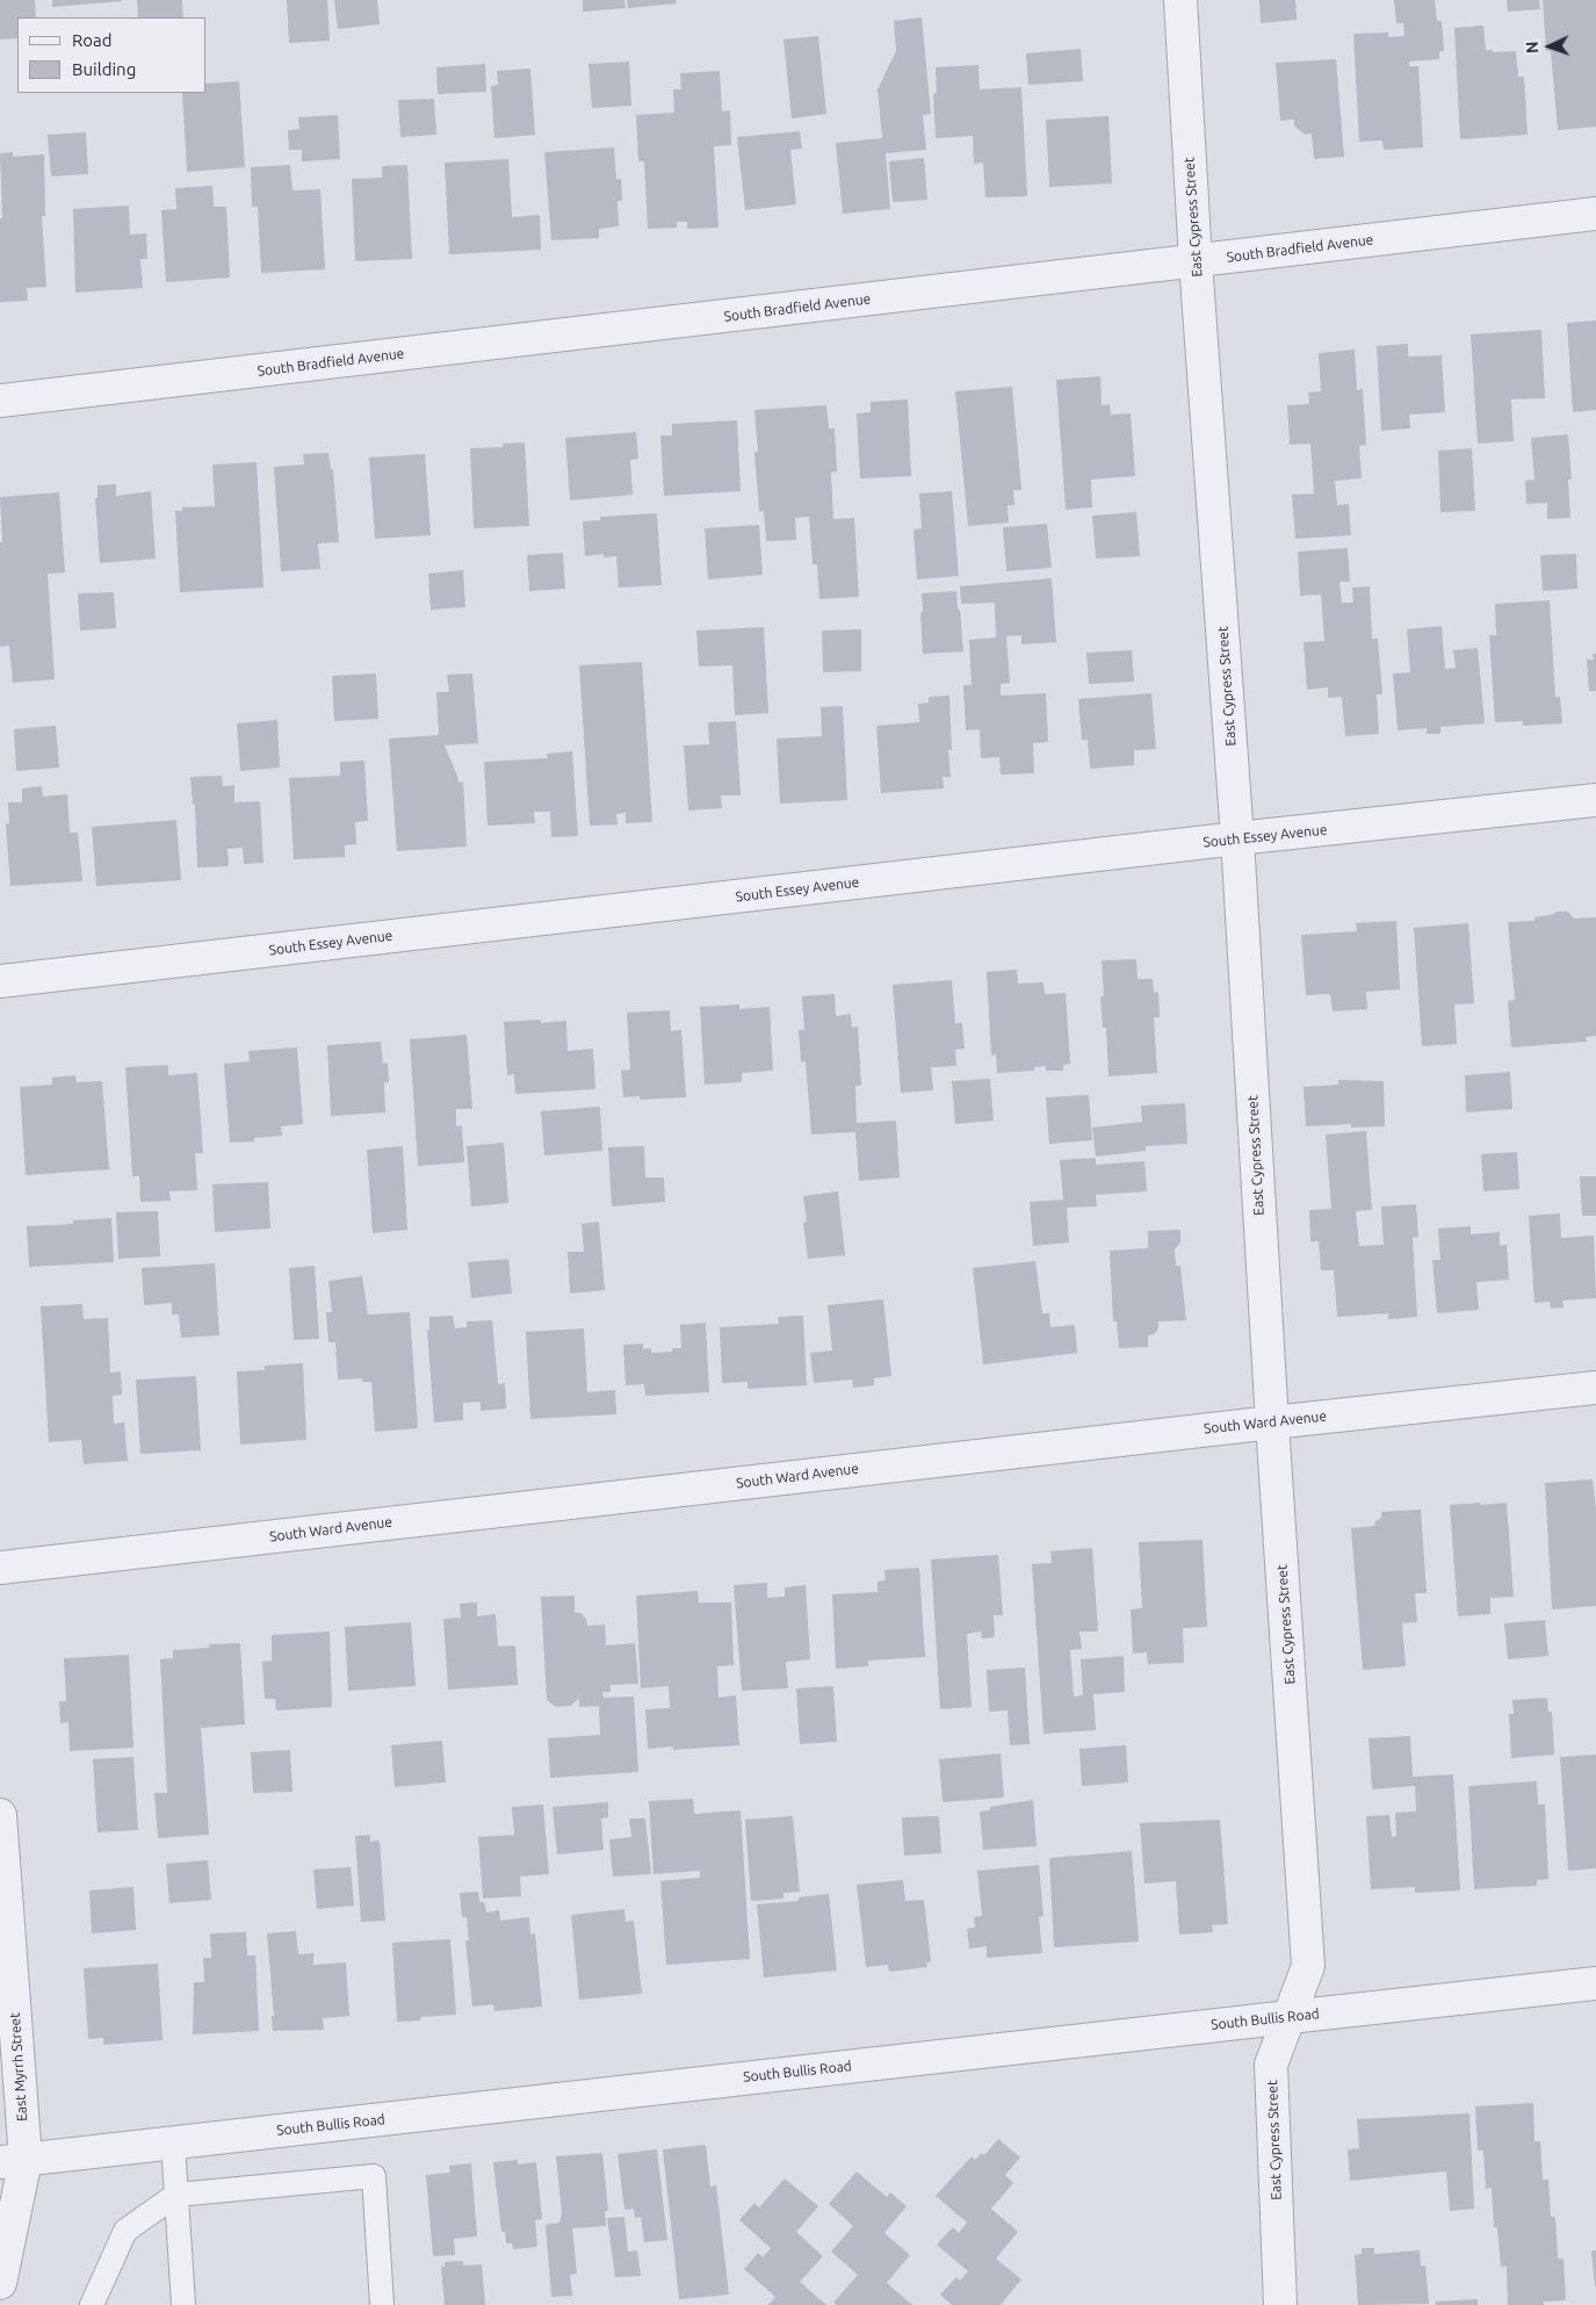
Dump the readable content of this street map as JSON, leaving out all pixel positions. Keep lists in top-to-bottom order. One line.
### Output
{"streets":{"street":["East Cypress Street","South Bradfield Avenue","South Essey Avenue","South Ward Avenue","South Bullis Road","East Myrrh Street"]},"crossings":[["East Cypress Street","South Bradfield Avenue"],["East Cypress Street","South Essey Avenue"],["East Cypress Street","South Ward Avenue"],["East Cypress Street","South Bullis Road"],["South Bullis Road","East Myrrh Street"]],"legend":["Road","Building"],"north":"left"}
